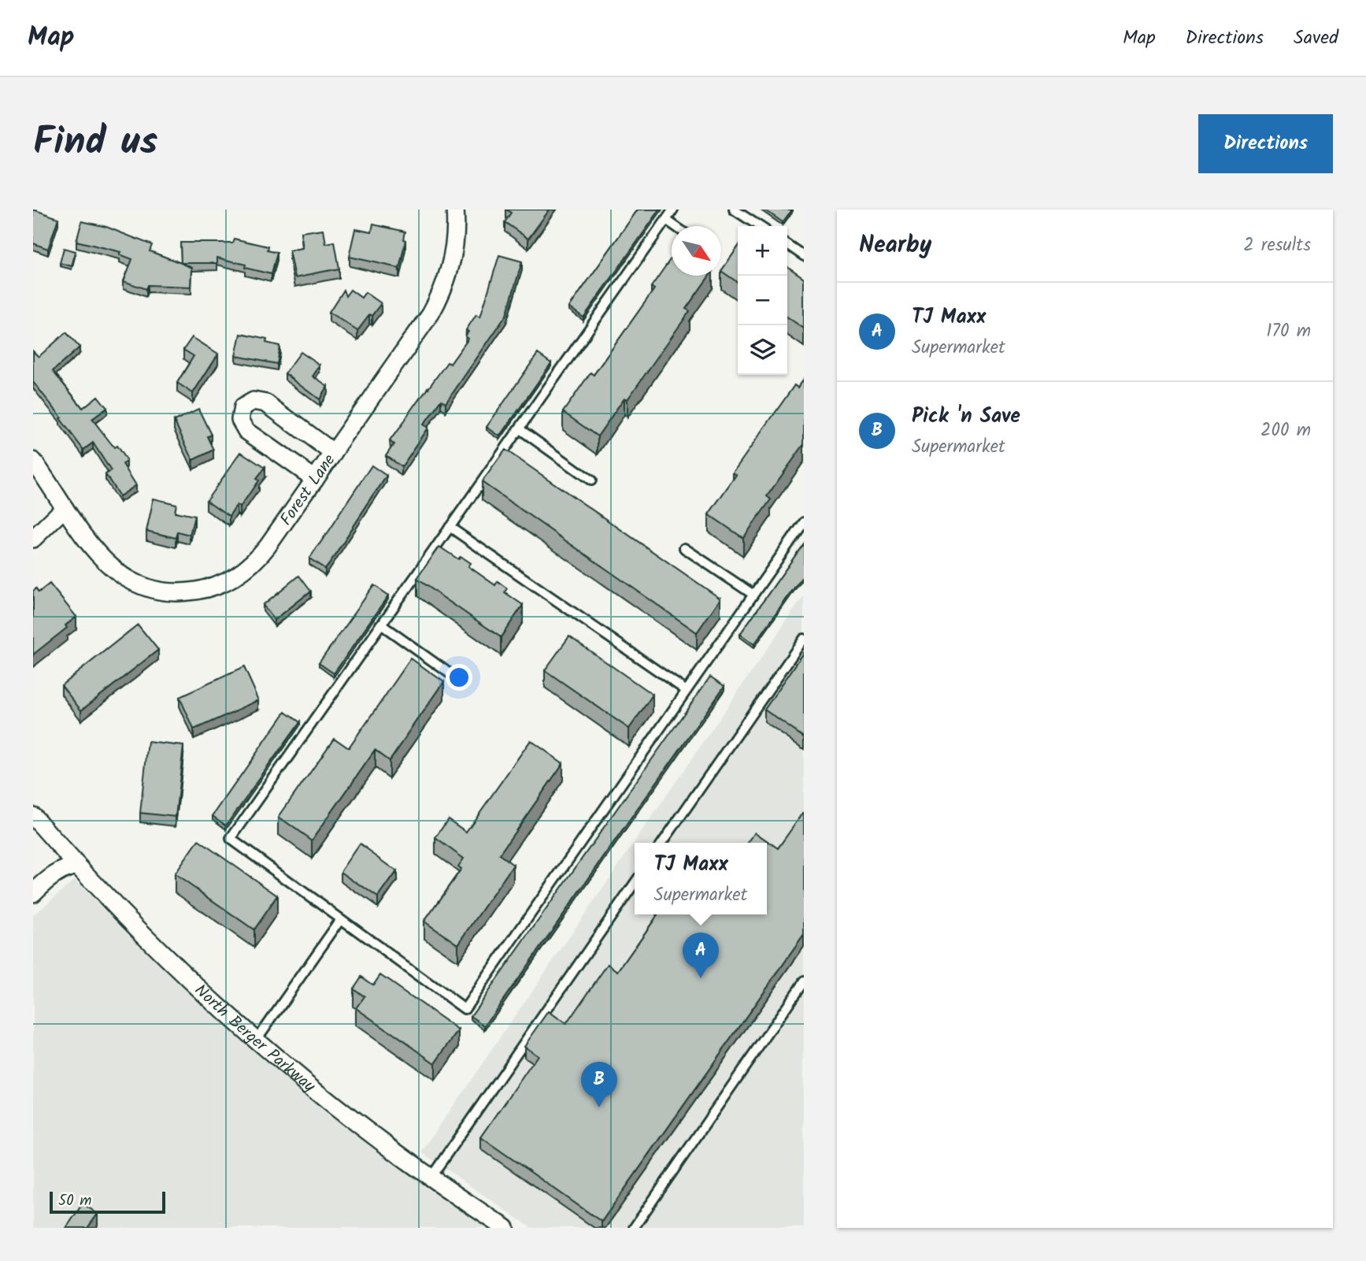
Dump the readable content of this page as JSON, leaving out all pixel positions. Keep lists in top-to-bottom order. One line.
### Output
{"streets":{"street":["Forest Lane","North Berger Parkway"]},"scale_bar":"50 m","north":"bottom right","page":{"header":"Map","nav":["Map","Directions","Saved"],"title":"Find us","buttons":"Directions","heading":["Nearby","2 results"],"map_buttons":["+","−"],"list":[{"mark":"A","name":"TJ Maxx","note":"Supermarket","value":"170 m"},{"mark":"B","name":"Pick 'n Save","note":"Supermarket","value":"200 m"}],"popup":["TJ Maxx","Supermarket"],"pins":["A","B"],"scale":"50 m"}}
